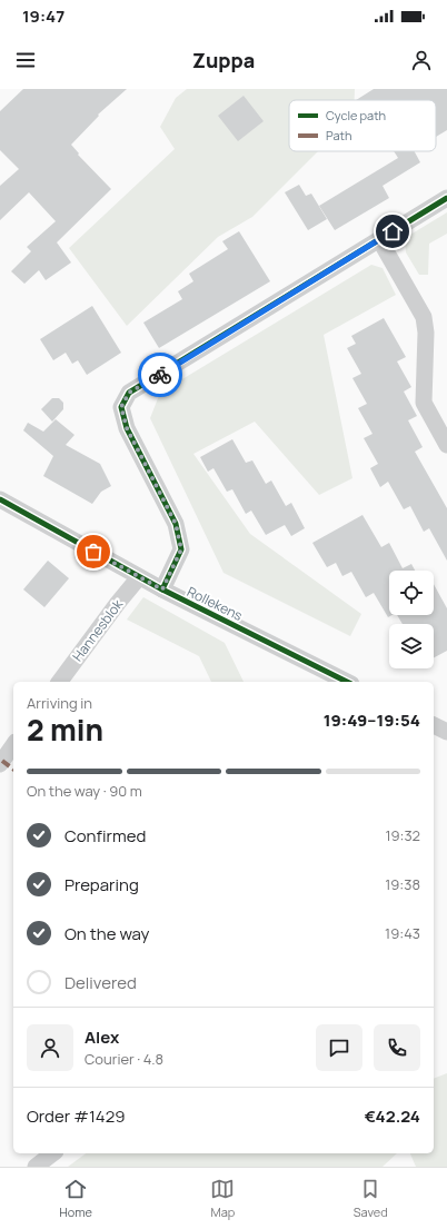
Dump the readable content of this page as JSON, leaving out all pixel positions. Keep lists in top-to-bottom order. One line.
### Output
{"streets":{"street":["Rollekens","Hannesblok"]},"crossings":[["Rollekens","Hannesblok"]],"legend":["Cycle path","Path"],"page":{"status":"19:47","header":"Zuppa","heading":["2 min","Arriving in","19:49–19:54"],"panel":["Alex","Courier · 4.8","Order #1429","€42.24"],"bar":"On the way · 90 m","list":[["Confirmed","19:32"],["Preparing","19:38"],["On the way","19:43"],"Delivered"],"tabs":["Home","Map","Saved"]}}
